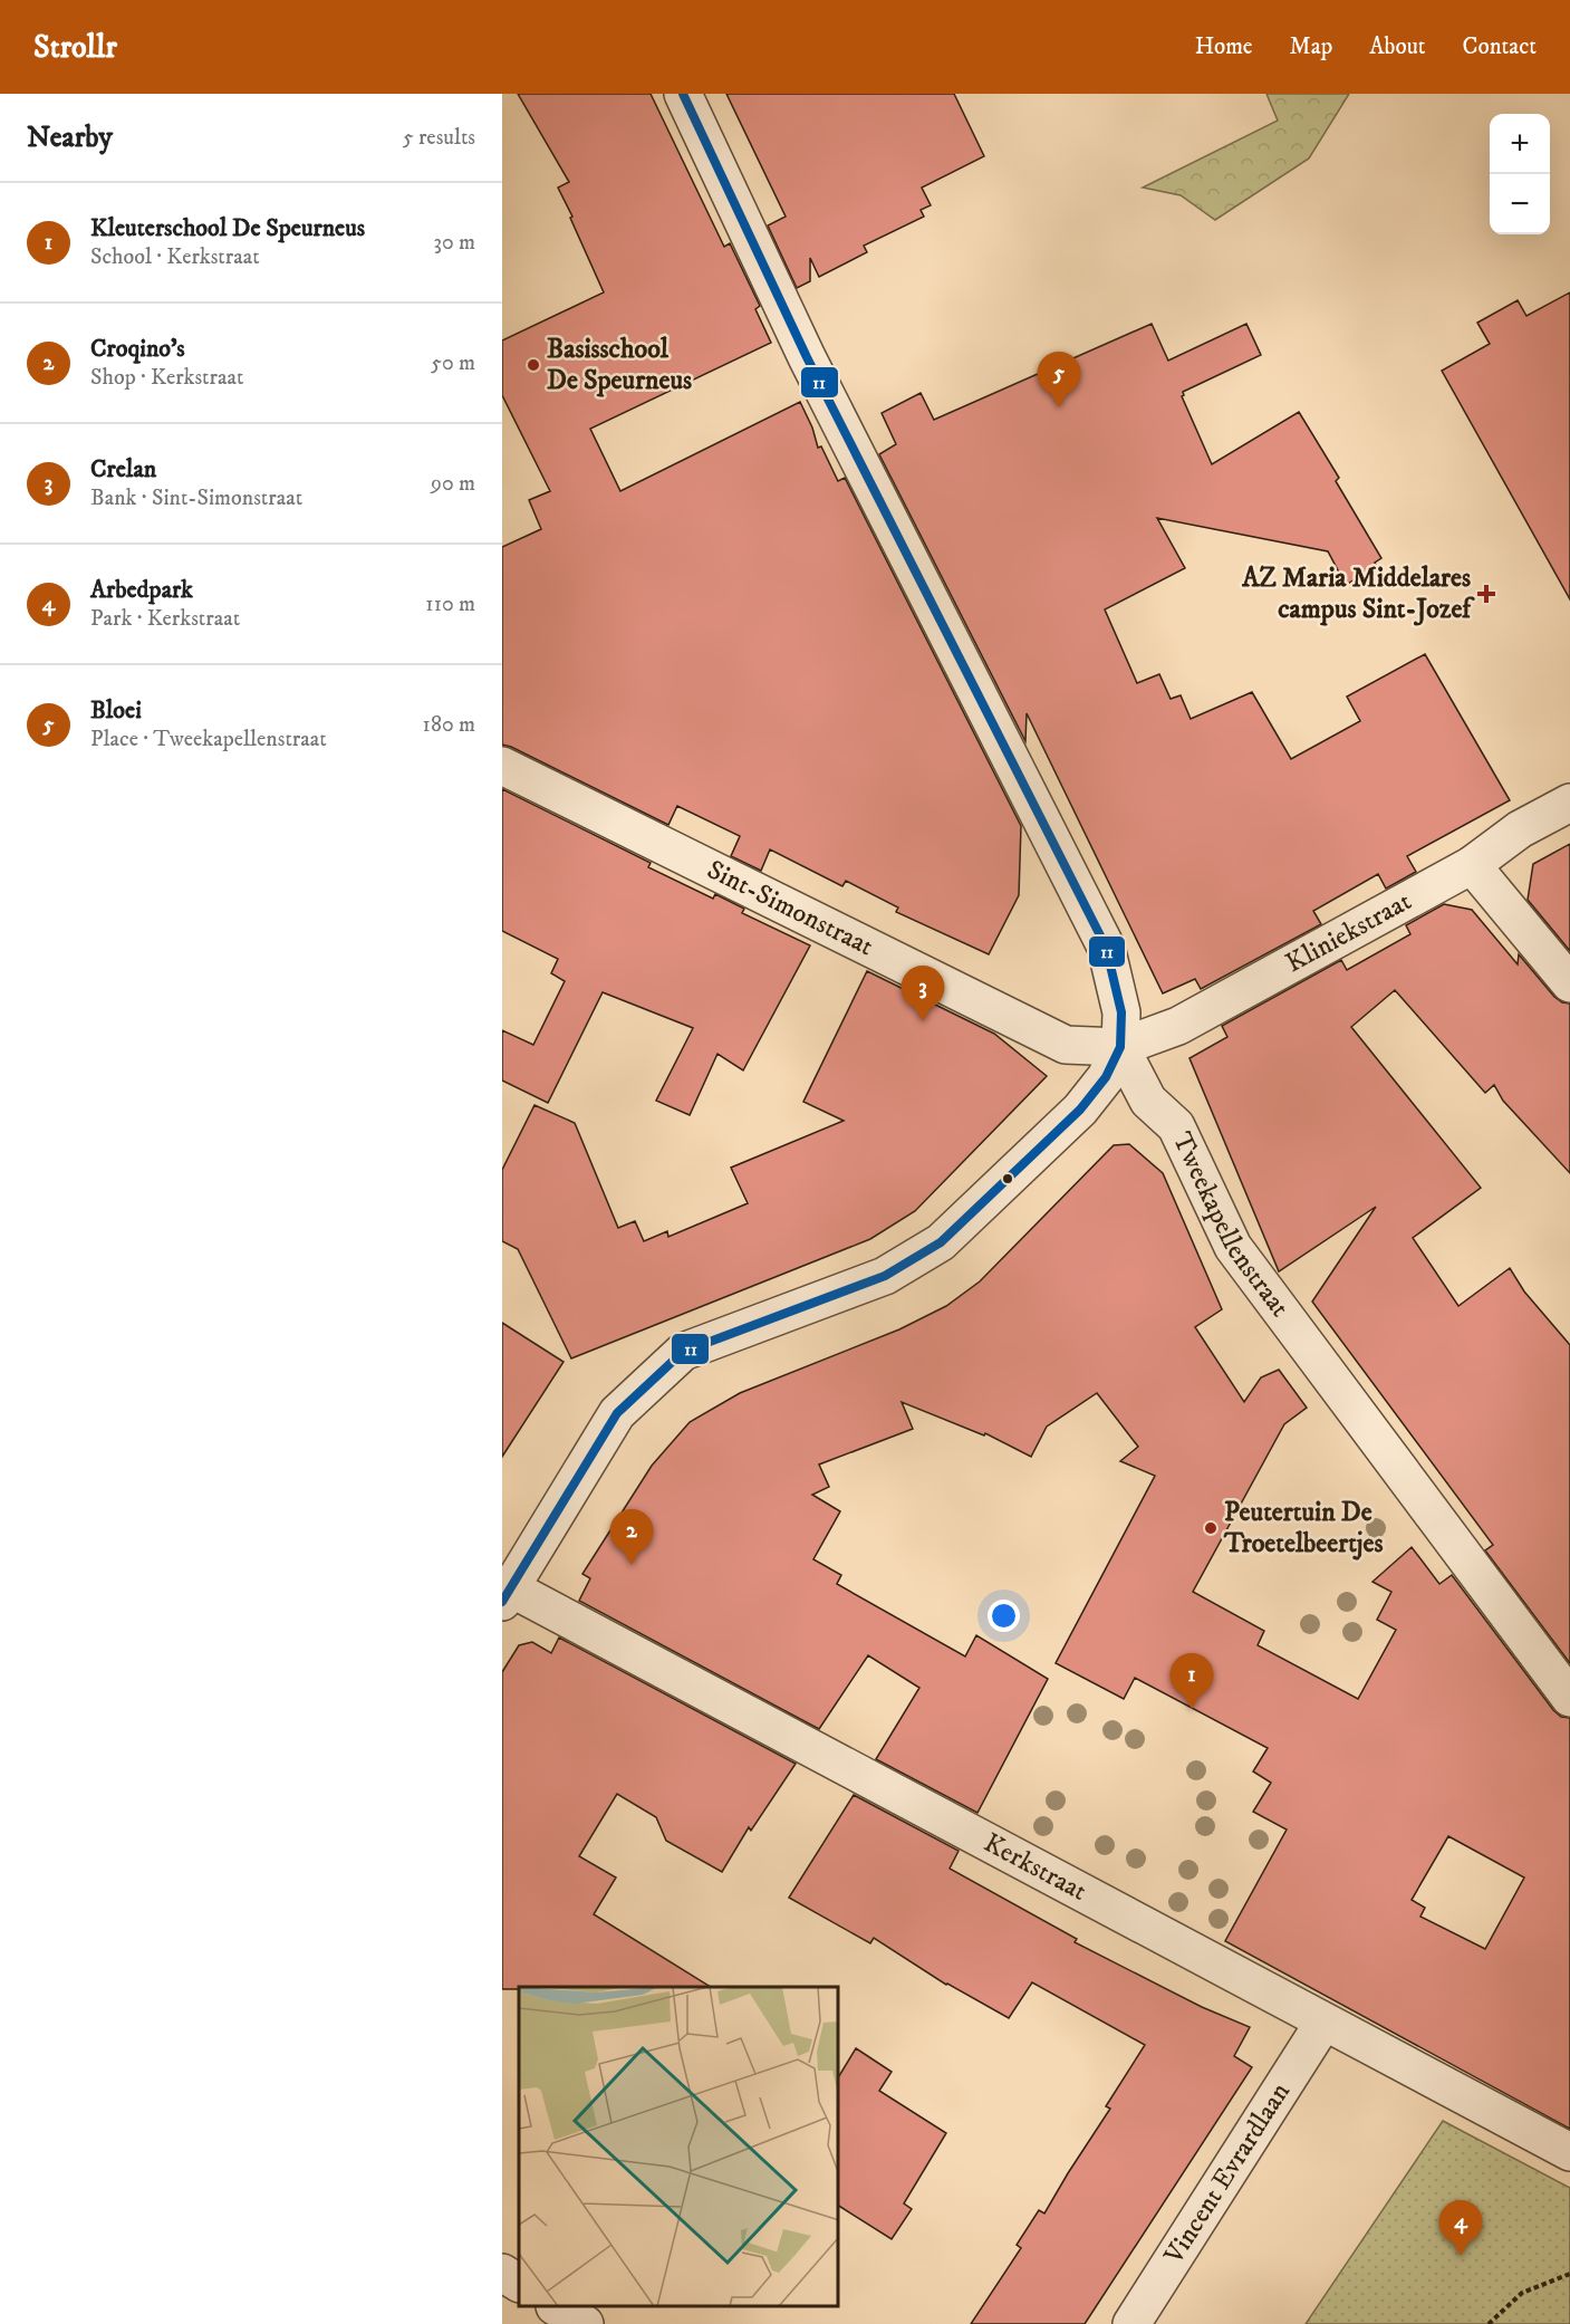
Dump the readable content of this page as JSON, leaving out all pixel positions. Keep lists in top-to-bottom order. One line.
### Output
{"streets":{"street":["Sint-Simonstraat","Kliniekstraat","Tweekapellenstraat","Kerkstraat","Vincent Evrardlaan"]},"crossings":[["Sint-Simonstraat","Kliniekstraat"],["Sint-Simonstraat","Tweekapellenstraat"],["Kliniekstraat","Tweekapellenstraat"],["Kerkstraat","Vincent Evrardlaan"]],"places":{"other":["Basisschool De Speurneus","Peutertuin De Troetelbeertjes"],"health":["AZ Maria Middelares campus Sint-Jozef"]},"lines":["transit line 11"],"page":{"header":"Strollr","nav":["Home","Map","About","Contact"],"heading":["Nearby","5 results"],"map_buttons":["+","−"],"list":[{"mark":"1","name":"Kleuterschool De Speurneus","note":"School · Kerkstraat","value":"30 m"},{"mark":"2","name":"Croqino's","note":"Shop · Kerkstraat","value":"50 m"},{"mark":"3","name":"Crelan","note":"Bank · Sint-Simonstraat","value":"90 m"},{"mark":"4","name":"Arbedpark","note":"Park · Kerkstraat","value":"110 m"},{"mark":"5","name":"Bloei","note":"Place · Tweekapellenstraat","value":"180 m"}],"pins":["5","3","2","1","4"]}}
